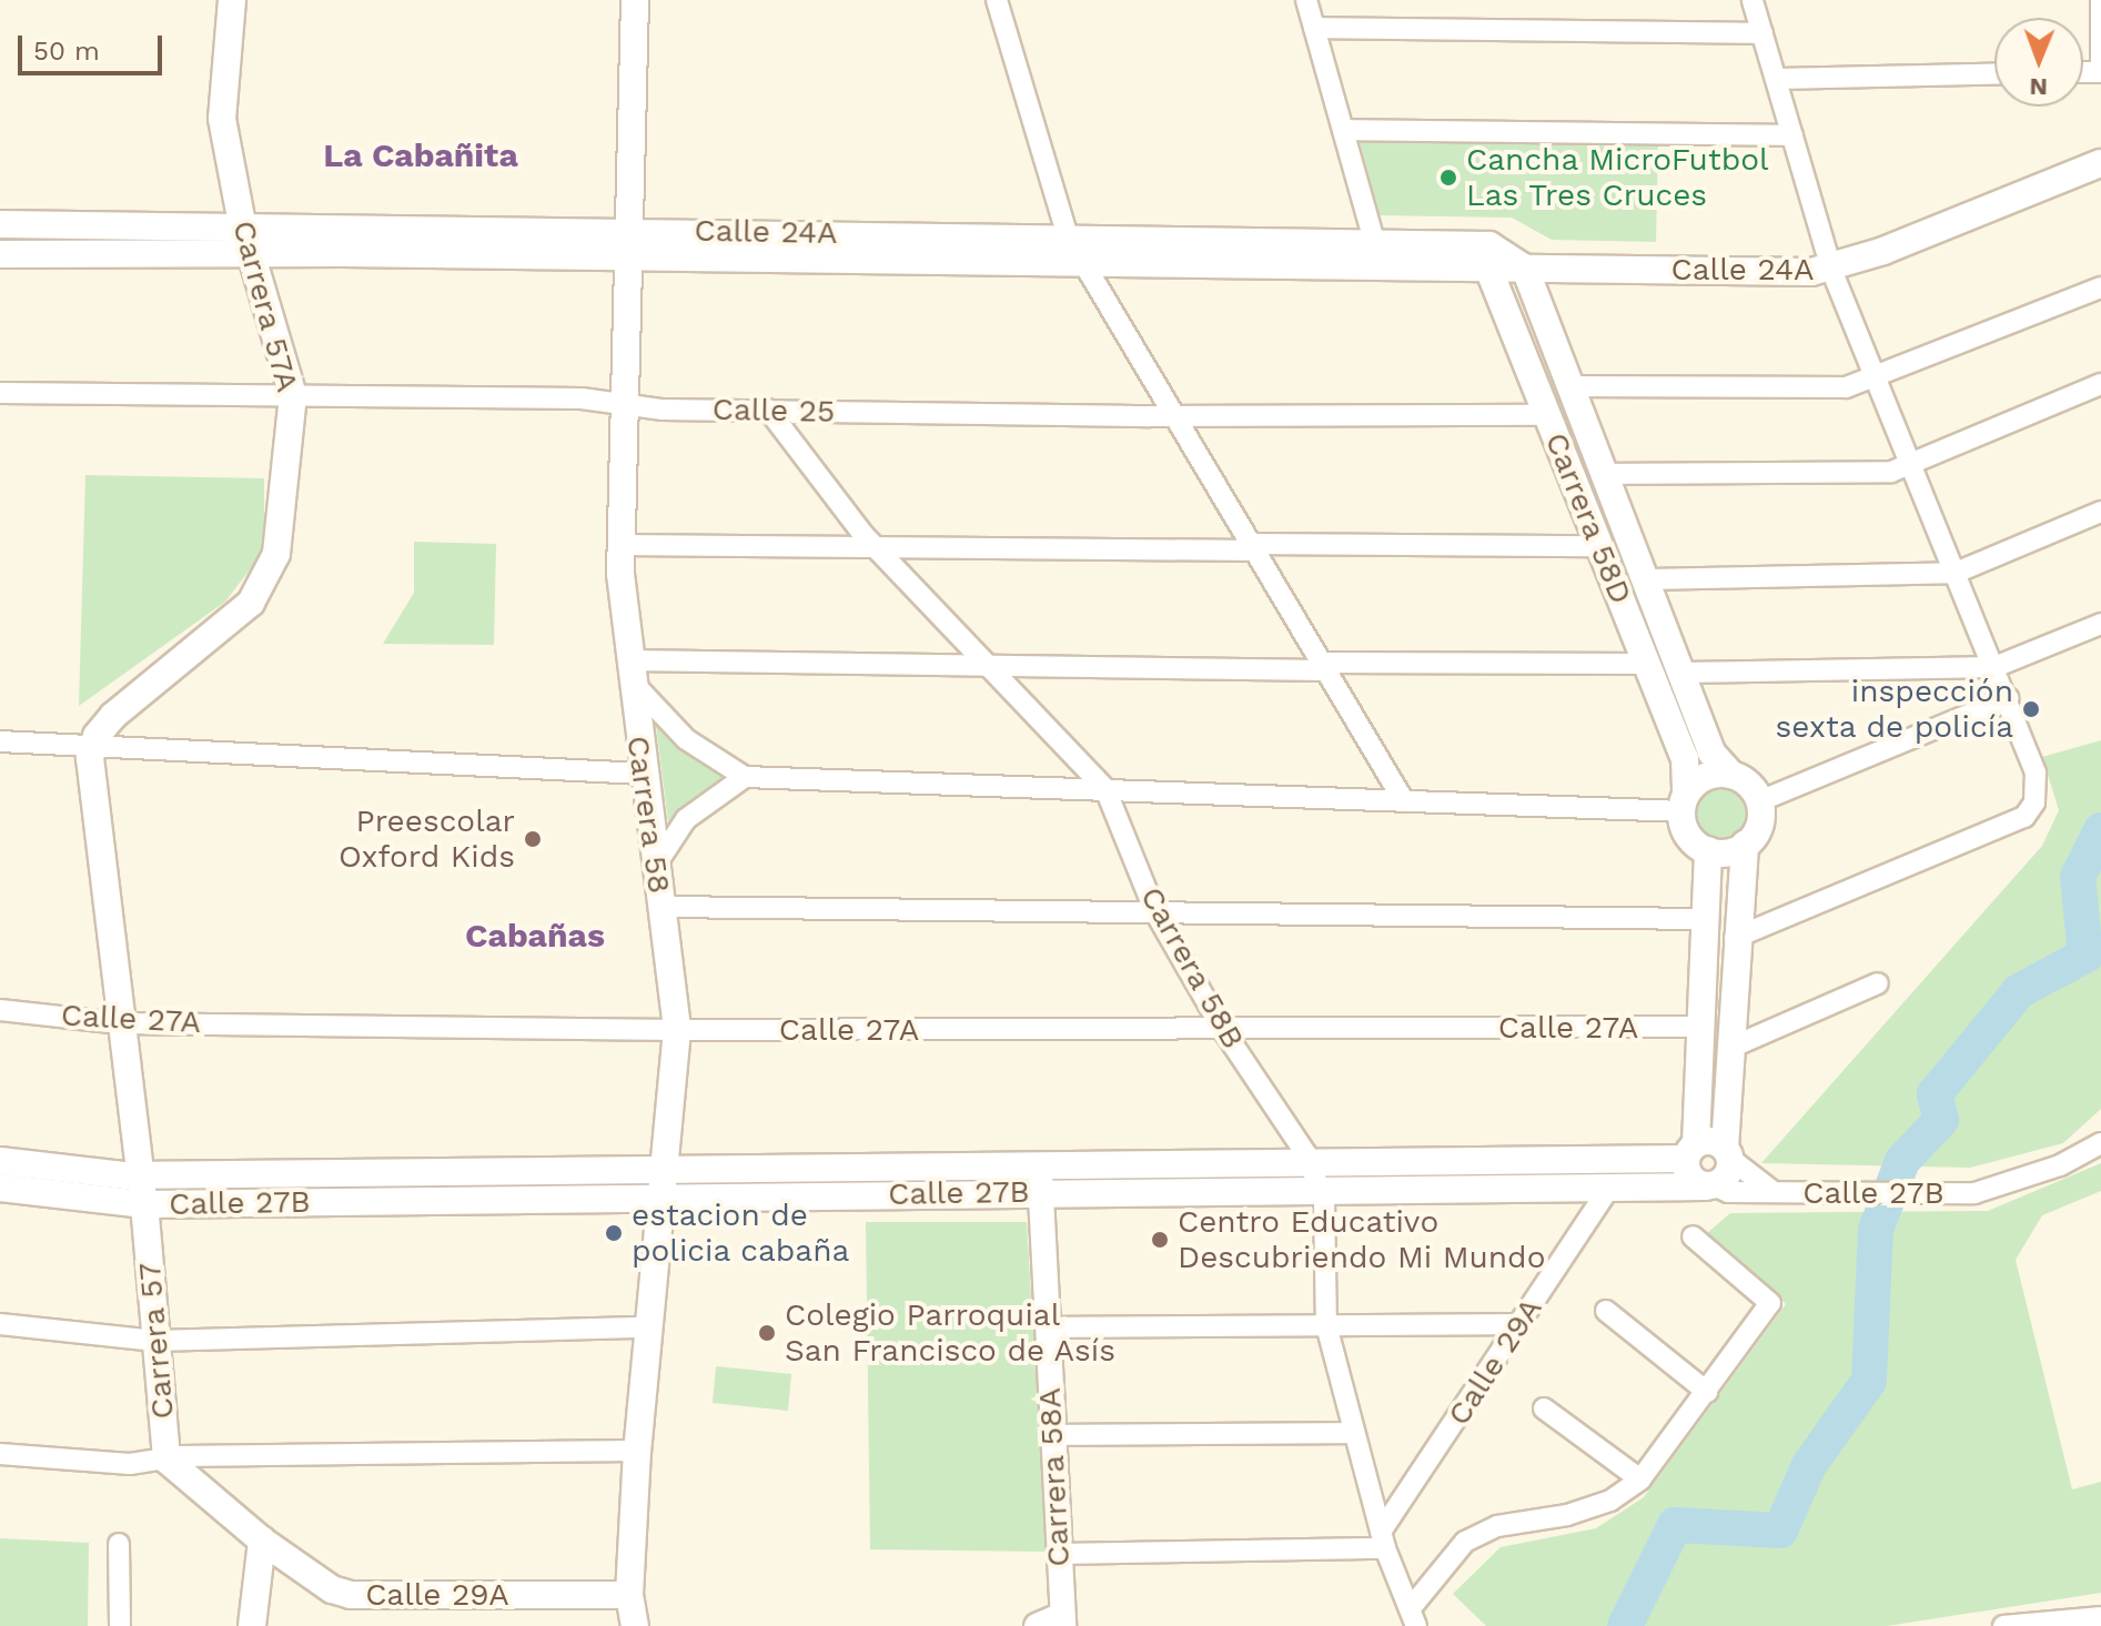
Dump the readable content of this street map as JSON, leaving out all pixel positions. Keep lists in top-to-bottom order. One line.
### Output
{"streets":{"main road":["Calle 24A","Carrera 57A","Carrera 58D","Carrera 58","Calle 27B","Carrera 57","Calle 29A"],"street":["Calle 25","Carrera 58B","Calle 27A","Carrera 58A"]},"crossings":[["Calle 24A","Carrera 57A"],["Calle 24A","Carrera 58D"],["Calle 24A","Carrera 58"],["Carrera 57A","Calle 25"],["Carrera 57A","Carrera 57"],["Calle 25","Carrera 58D"],["Calle 25","Carrera 58"],["Calle 25","Carrera 58B"],["Carrera 58","Calle 27A"],["Carrera 58","Calle 27B"],["Carrera 58","Calle 29A"],["Carrera 58B","Calle 27A"],["Carrera 58B","Calle 27B"],["Calle 27A","Carrera 57"],["Calle 27B","Carrera 57"],["Calle 27B","Calle 29A"],["Calle 27B","Carrera 58A"],["Carrera 57","Calle 29A"]],"districts":["La Cabañita","Cabañas"],"places":["Cancha MicroFutbol Las Tres Cruces","inspección sexta de policía","Preescolar Oxford Kids","estacion de policia cabaña","Centro Educativo Descubriendo Mi Mundo","Colegio Parroquial San Francisco de Asís"],"scale_bar":"50 m","north":"bottom"}
